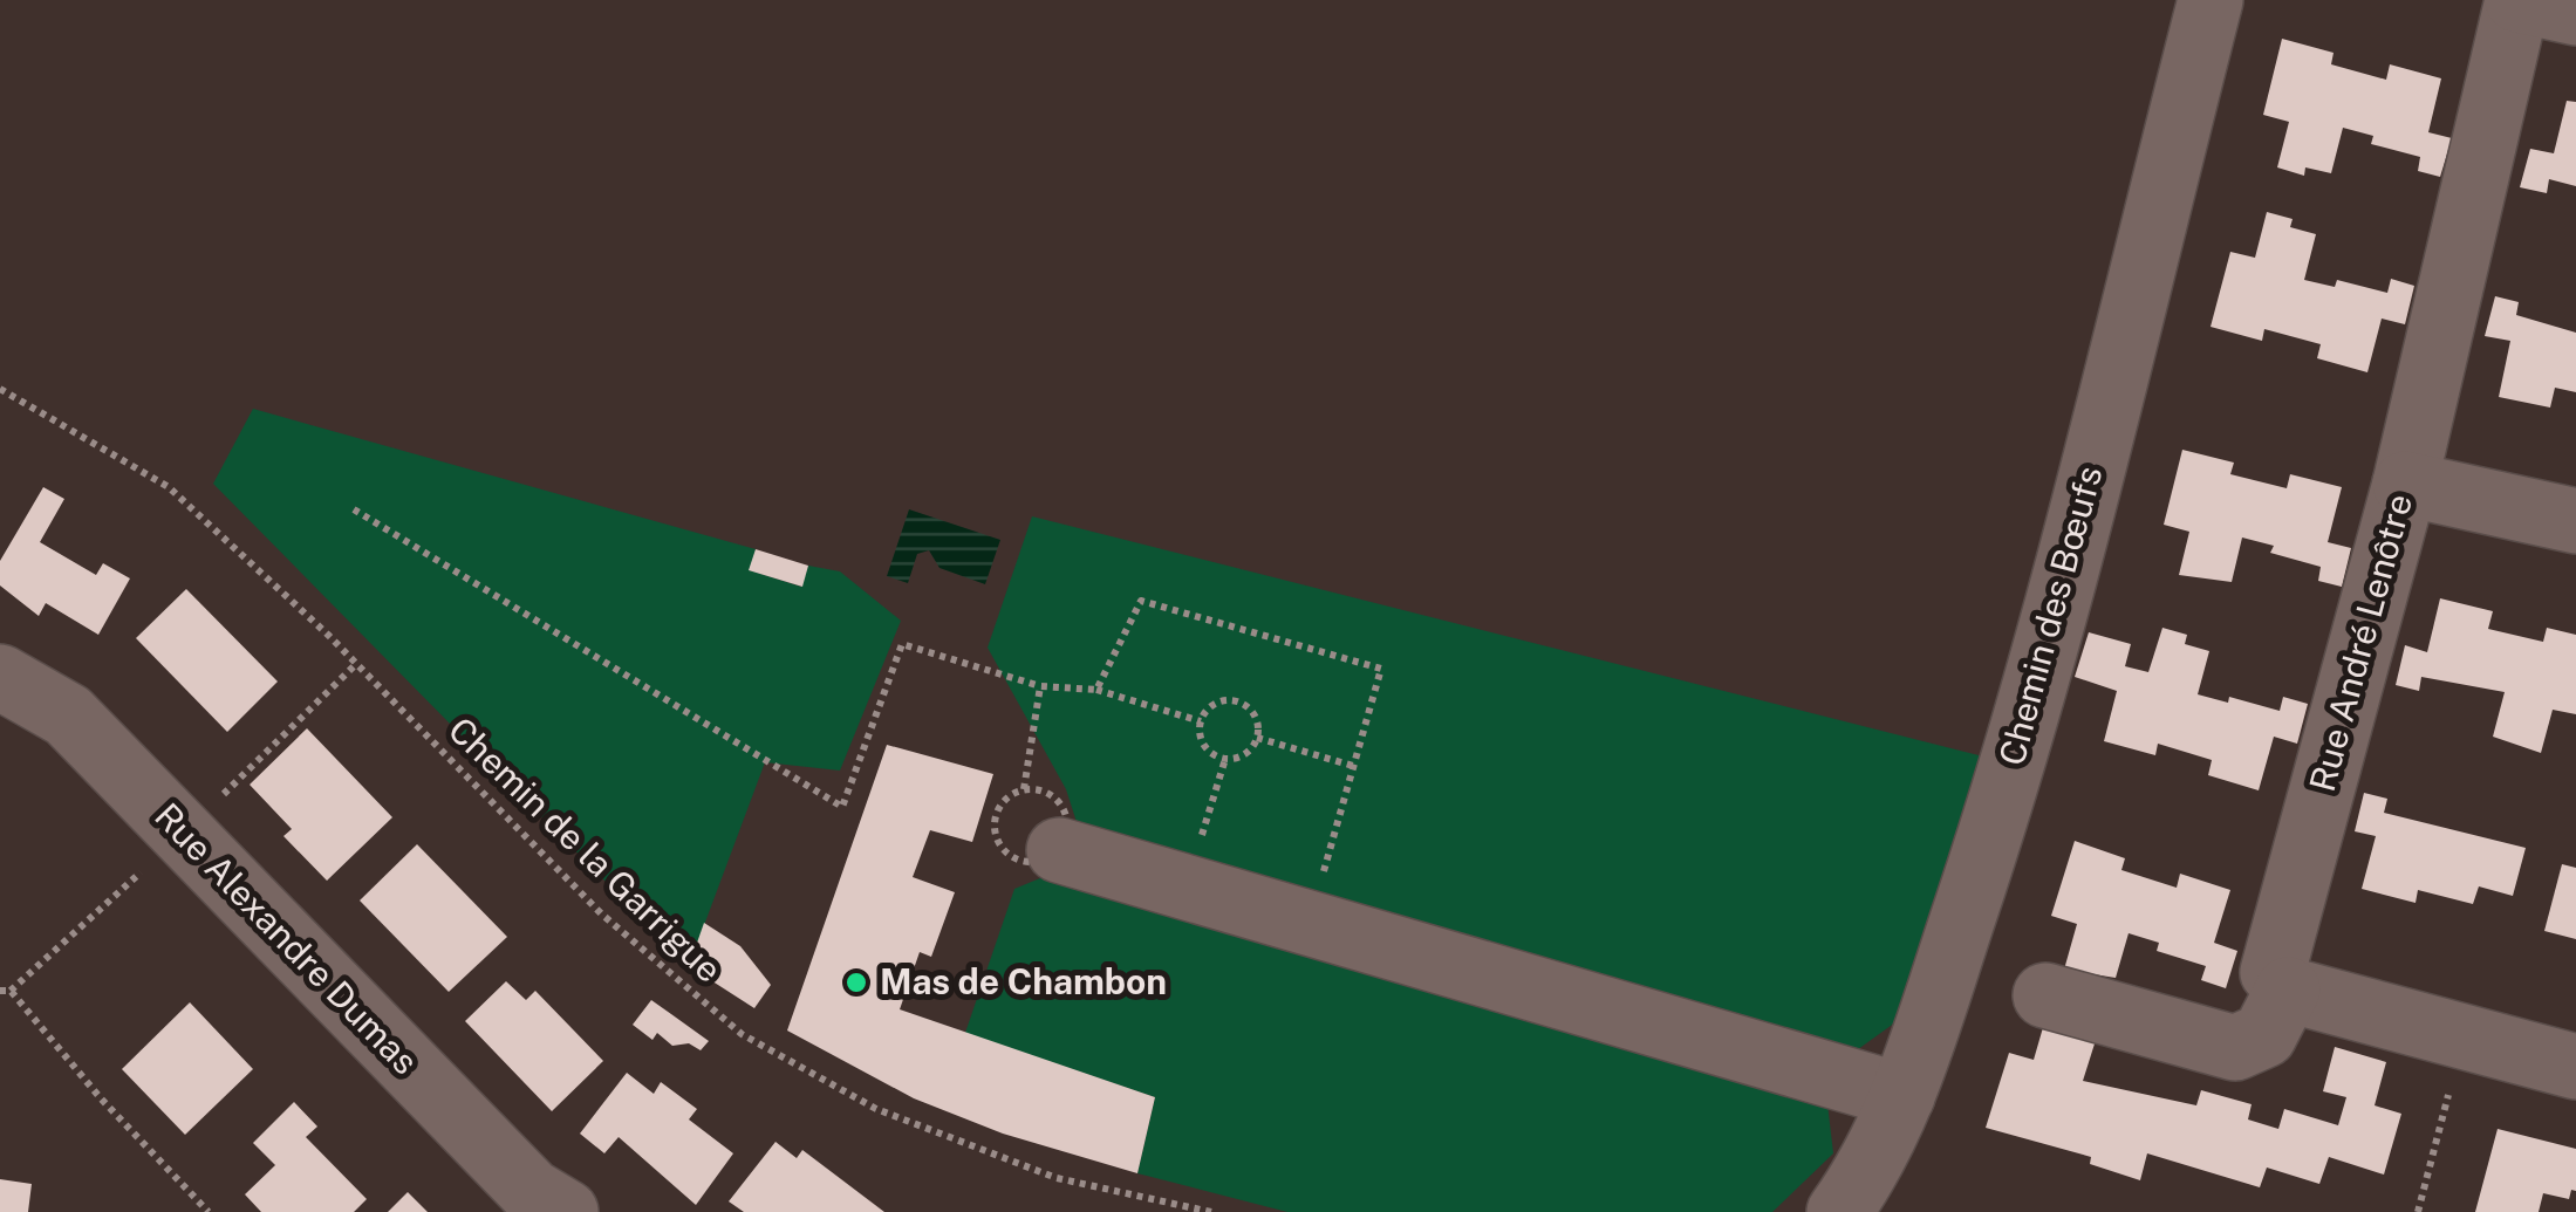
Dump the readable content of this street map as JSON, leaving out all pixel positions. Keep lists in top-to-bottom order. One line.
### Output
{"streets":{"street":["Chemin des Bœufs","Rue André Lenôtre","Rue Alexandre Dumas"],"path":["Chemin de la Garrigue"]},"places":["Mas de Chambon"]}
